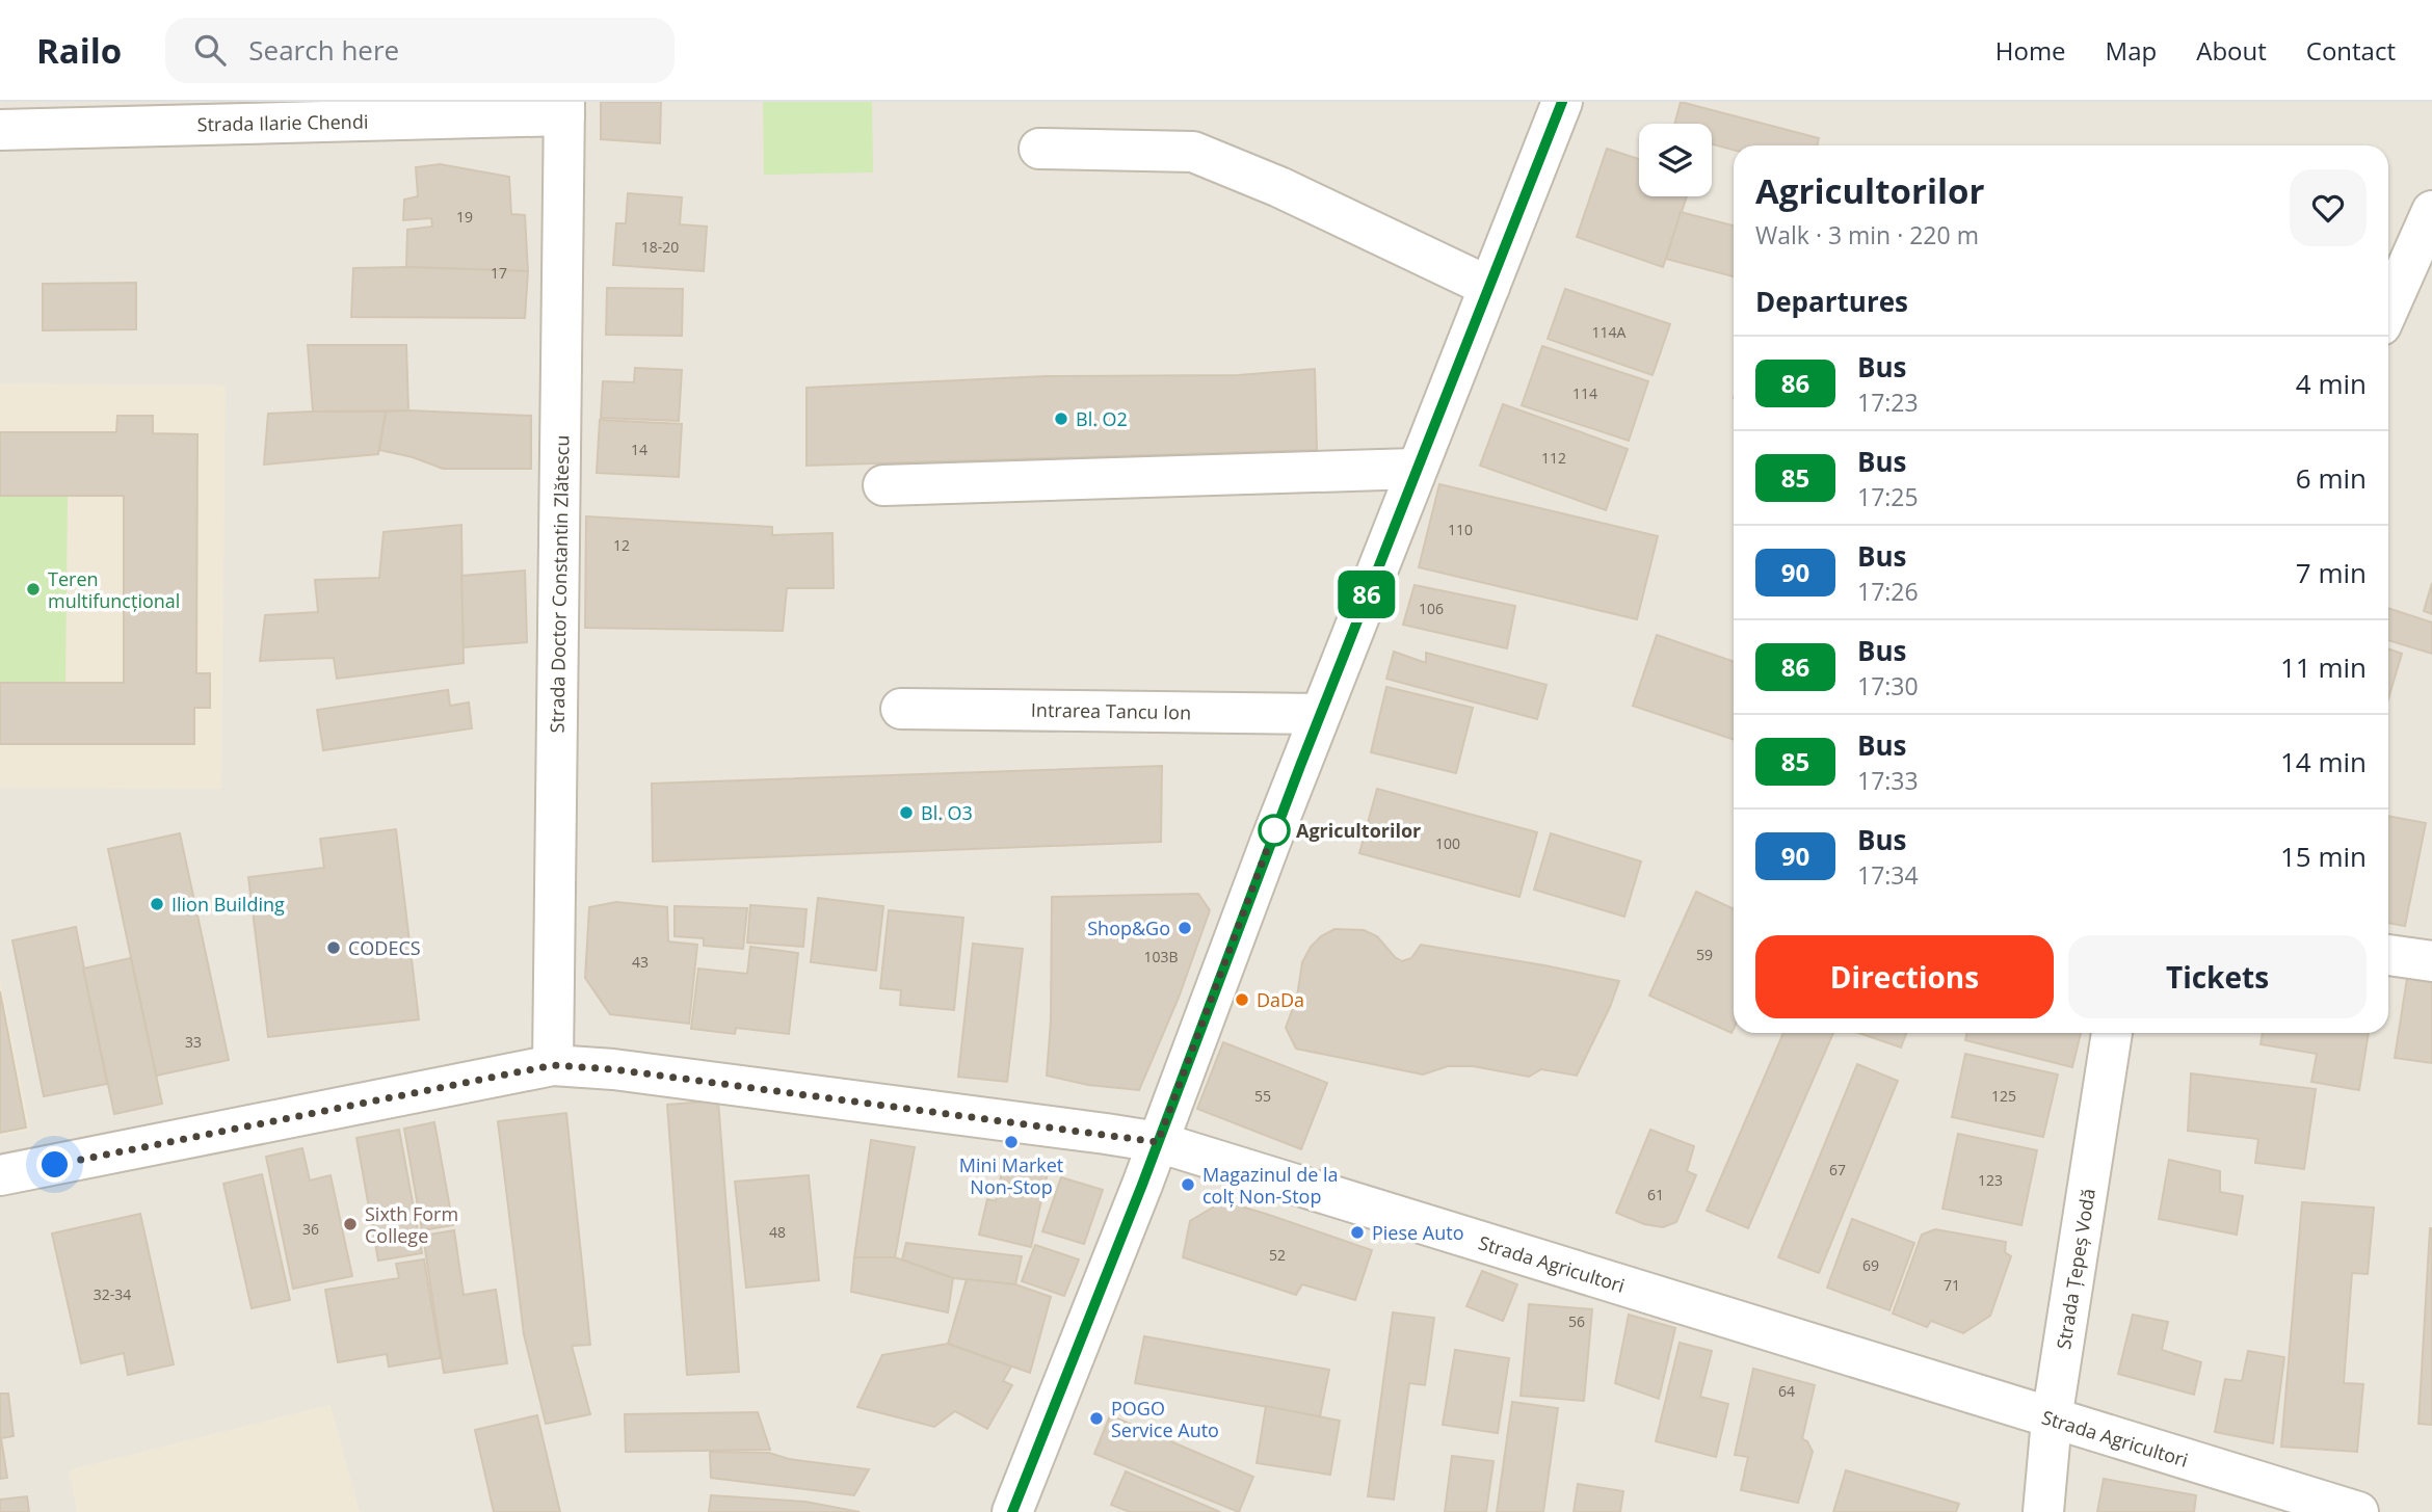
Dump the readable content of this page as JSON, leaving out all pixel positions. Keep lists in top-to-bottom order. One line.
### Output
{"streets":{"street":["Strada Ilarie Chendi","Strada Doctor Constantin Zlătescu","Intrarea Tancu Ion","Strada Agricultori","Strada Țepeș Vodă"]},"crossings":[["Strada Ilarie Chendi","Strada Doctor Constantin Zlătescu"],["Strada Doctor Constantin Zlătescu","Strada Agricultori"],["Strada Agricultori","Strada Țepeș Vodă"]],"places":["Bl. O2","Teren multifuncțional","Bl. O3","Agricultorilor","Ilion Building","Shop&Go","CODECS","DaDa","Mini Market Non-Stop","Magazinul de la colț Non-Stop","Sixth Form College","Piese Auto","POGO Service Auto"],"lines":["bus line 86"],"house_numbers":["19","18-20","17","114A","114","14","112","110","12","106","100","59","103B","43","33","55","125","67","123","61","36","48","52","69","71","32-34","56","64"],"page":{"header":"Railo","search":"Search here","nav":["Home","Map","About","Contact"],"on_map":"86","heading":[["Agricultorilor","Walk · 3 min · 220 m"],"Departures"],"list":[{"mark":"86","name":"Bus","note":"17:23","value":"4 min"},{"mark":"85","name":"Bus","note":"17:25","value":"6 min"},{"mark":"90","name":"Bus","note":"17:26","value":"7 min"},{"mark":"86","name":"Bus","note":"17:30","value":"11 min"},{"mark":"85","name":"Bus","note":"17:33","value":"14 min"},{"mark":"90","name":"Bus","note":"17:34","value":"15 min"}],"buttons":["Directions","Tickets"]}}
